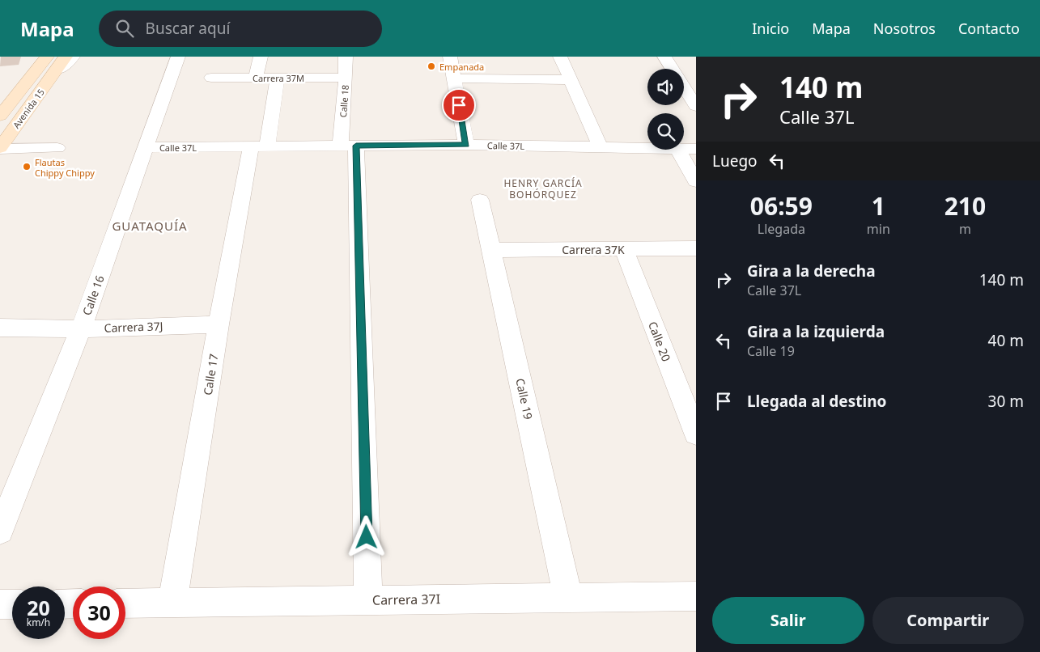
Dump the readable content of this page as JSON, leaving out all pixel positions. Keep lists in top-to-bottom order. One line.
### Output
{"streets":{"main road":["Avenida 15"],"street":["Carrera 37M","Calle 18","Calle 37L","Carrera 37K","Calle 16","Carrera 37J","Calle 20","Calle 17","Calle 19","Carrera 37I"]},"crossings":[["Carrera 37M","Calle 18"],["Carrera 37M","Calle 17"],["Calle 18","Calle 37L"],["Calle 18","Carrera 37I"],["Calle 37L","Calle 16"],["Calle 37L","Calle 17"],["Carrera 37K","Calle 20"],["Carrera 37K","Calle 19"],["Calle 16","Carrera 37J"],["Carrera 37J","Calle 17"],["Calle 17","Carrera 37I"],["Calle 19","Carrera 37I"]],"districts":["HENRY GARCÍA BOHÓRQUEZ","GUATAQUÍA"],"places":["Empanada","Flautas Chippy Chippy"],"page":{"header":"Mapa","search":"Buscar aquí","nav":["Inicio","Mapa","Nosotros","Contacto"],"turn":["140 m","Calle 37L"],"then":"Luego","eta":["06:59","Llegada","1","min","210","m"],"list":[{"name":"Gira a la derecha","note":"Calle 37L","value":"140 m"},{"name":"Gira a la izquierda","note":"Calle 19","value":"40 m"},{"name":"Llegada al destino","value":"30 m"}],"speed":"20 km/h","limit":"30","buttons":["Salir","Compartir"]}}
